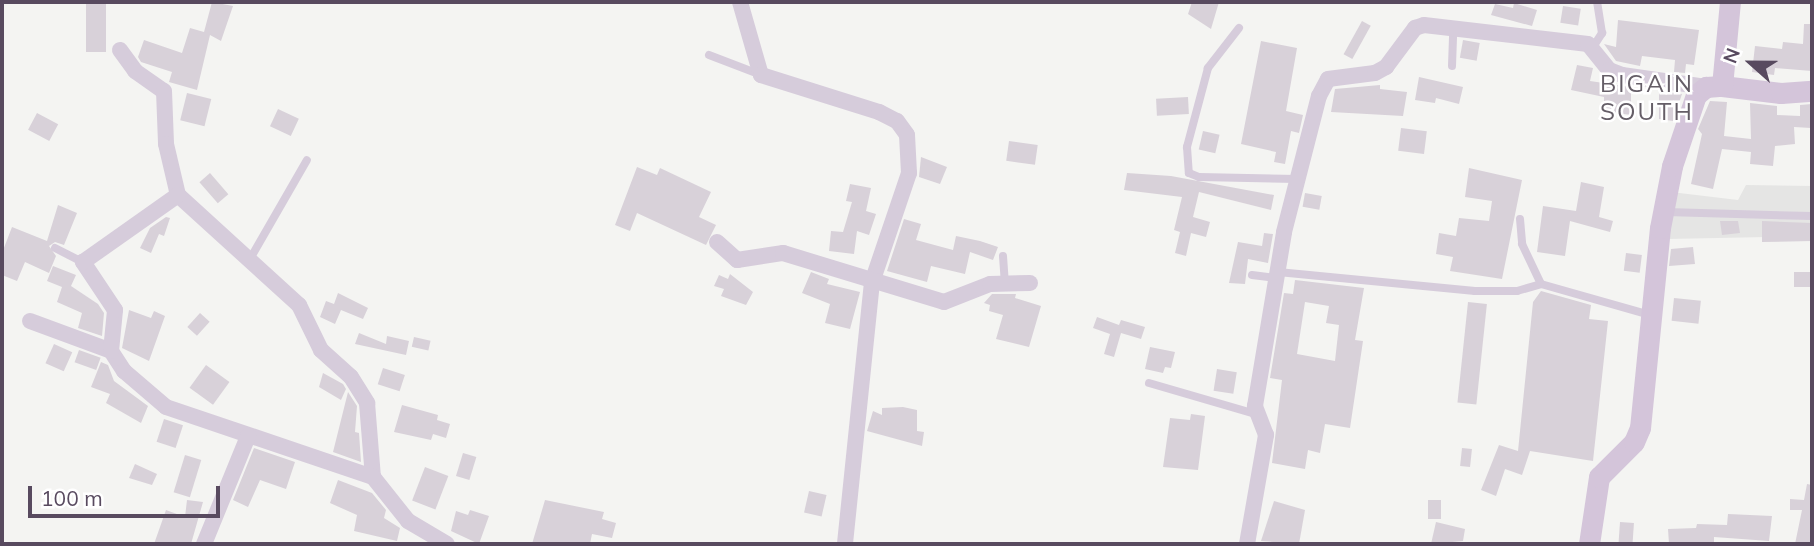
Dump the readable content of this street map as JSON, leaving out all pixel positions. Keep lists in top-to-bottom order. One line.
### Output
{"districts":["BIGAIN SOUTH"],"scale_bar":"100 m","north":"left"}
